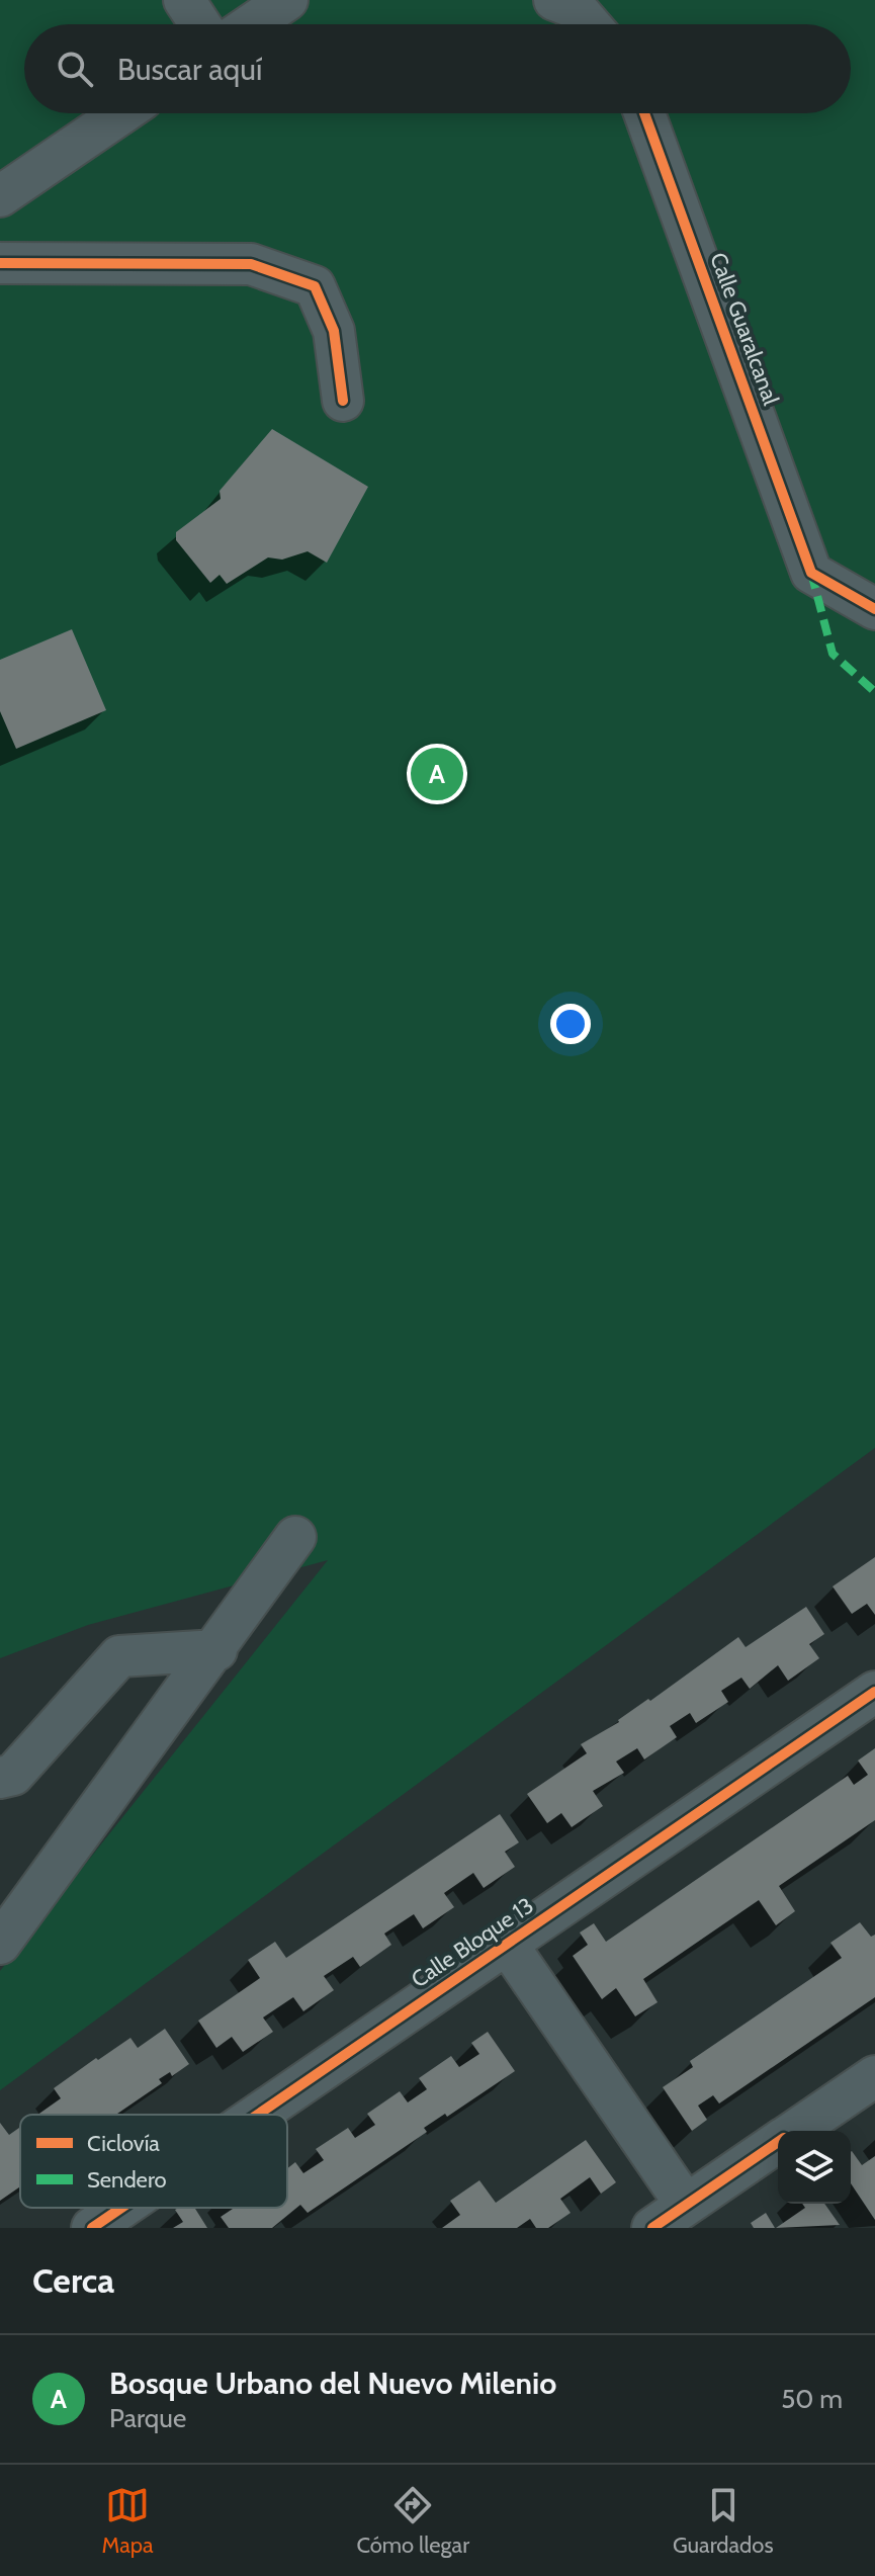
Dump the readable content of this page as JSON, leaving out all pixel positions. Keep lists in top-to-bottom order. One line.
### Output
{"streets":{"street":["Calle Guaralcanal","Calle Bloque 13"]},"legend":["Ciclovía","Sendero"],"page":{"search":"Buscar aquí","pins":"A","heading":"Cerca","list":[{"mark":"A","name":"Bosque Urbano del Nuevo Milenio","note":"Parque","value":"50 m"}],"nav":["Mapa","Cómo llegar","Guardados"]}}
